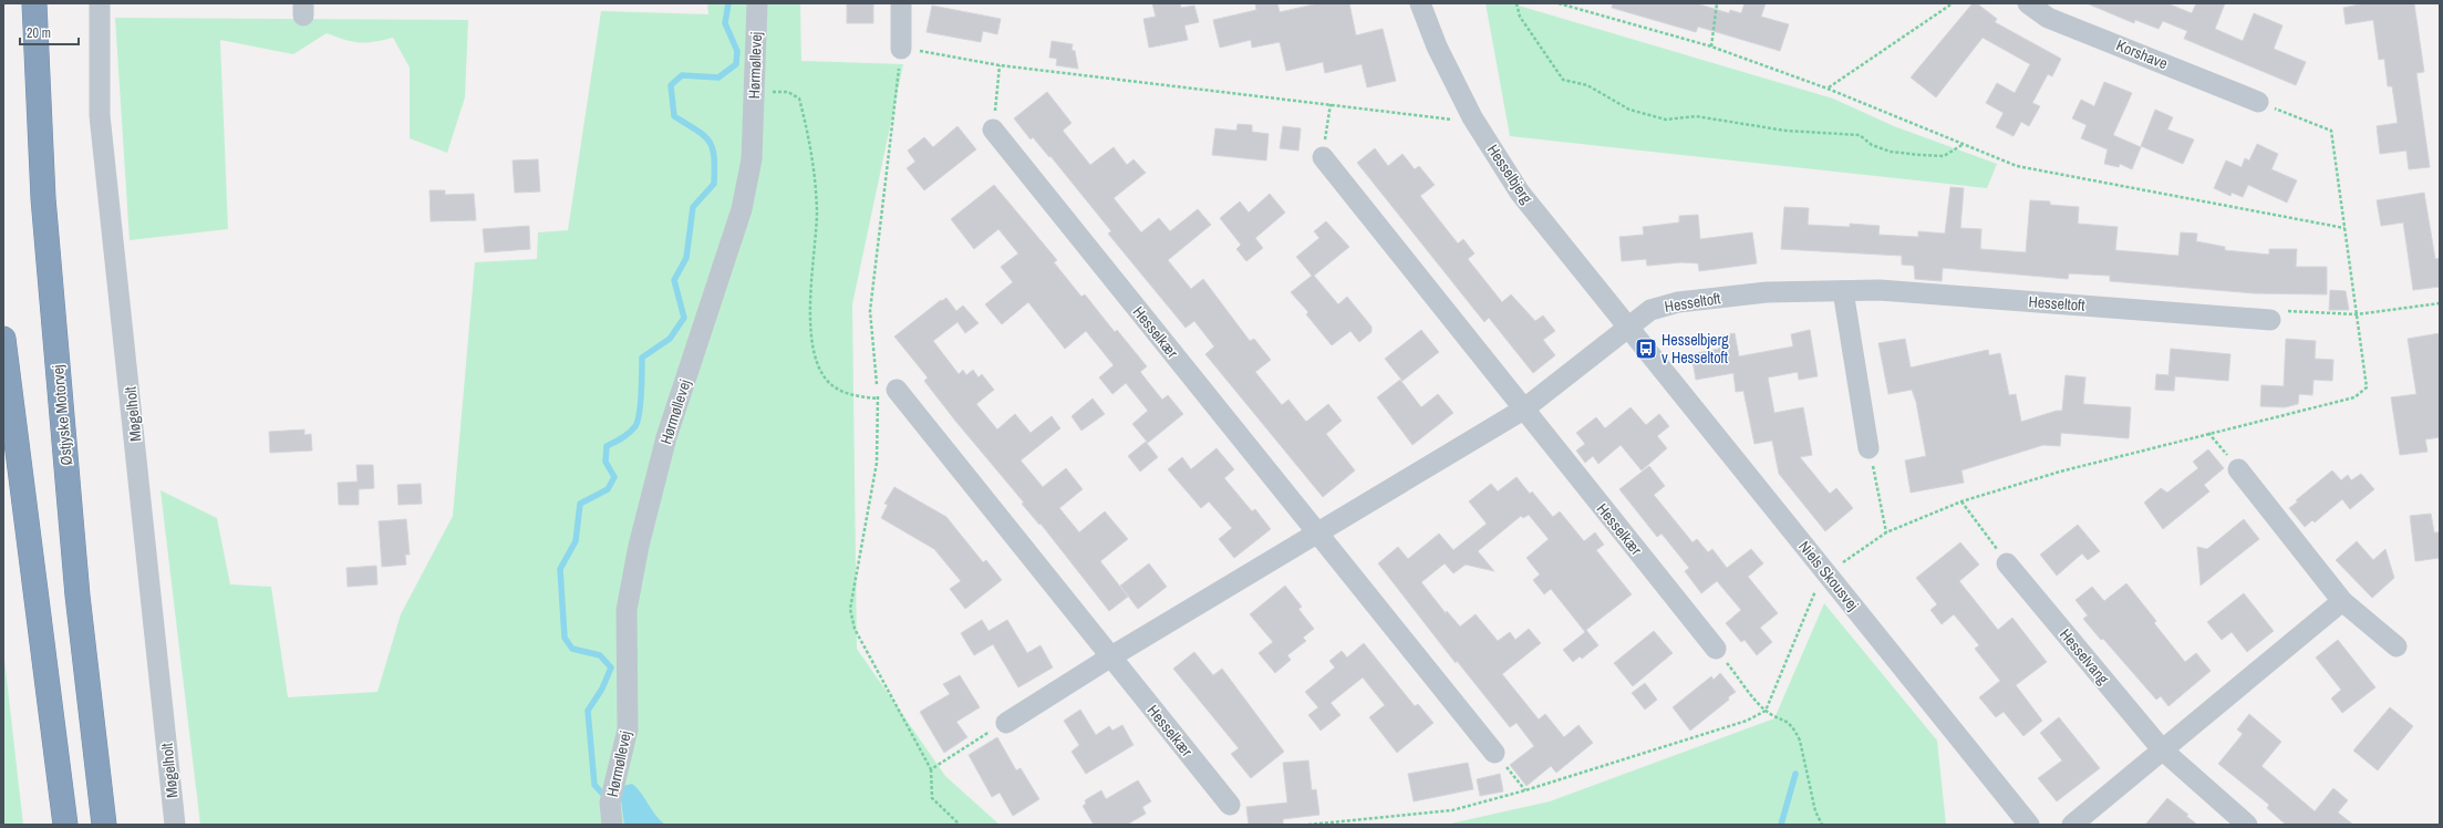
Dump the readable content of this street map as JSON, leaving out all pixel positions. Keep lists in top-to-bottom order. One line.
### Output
{"streets":{"highway":["Østjyske Motorvej"],"street":["Korshave","Hørmøllevej","Hesselbjerg","Hesseltoft","Hesselkær","Møgelholt","Niels Skousvej","Hesselvang"]},"crossings":[["Hesselbjerg","Hesseltoft"],["Hesselbjerg","Niels Skousvej"],["Hesseltoft","Niels Skousvej"]],"places":{"bus stop":["Hesselbjerg v Hesseltoft"]},"scale_bar":"20 m"}
